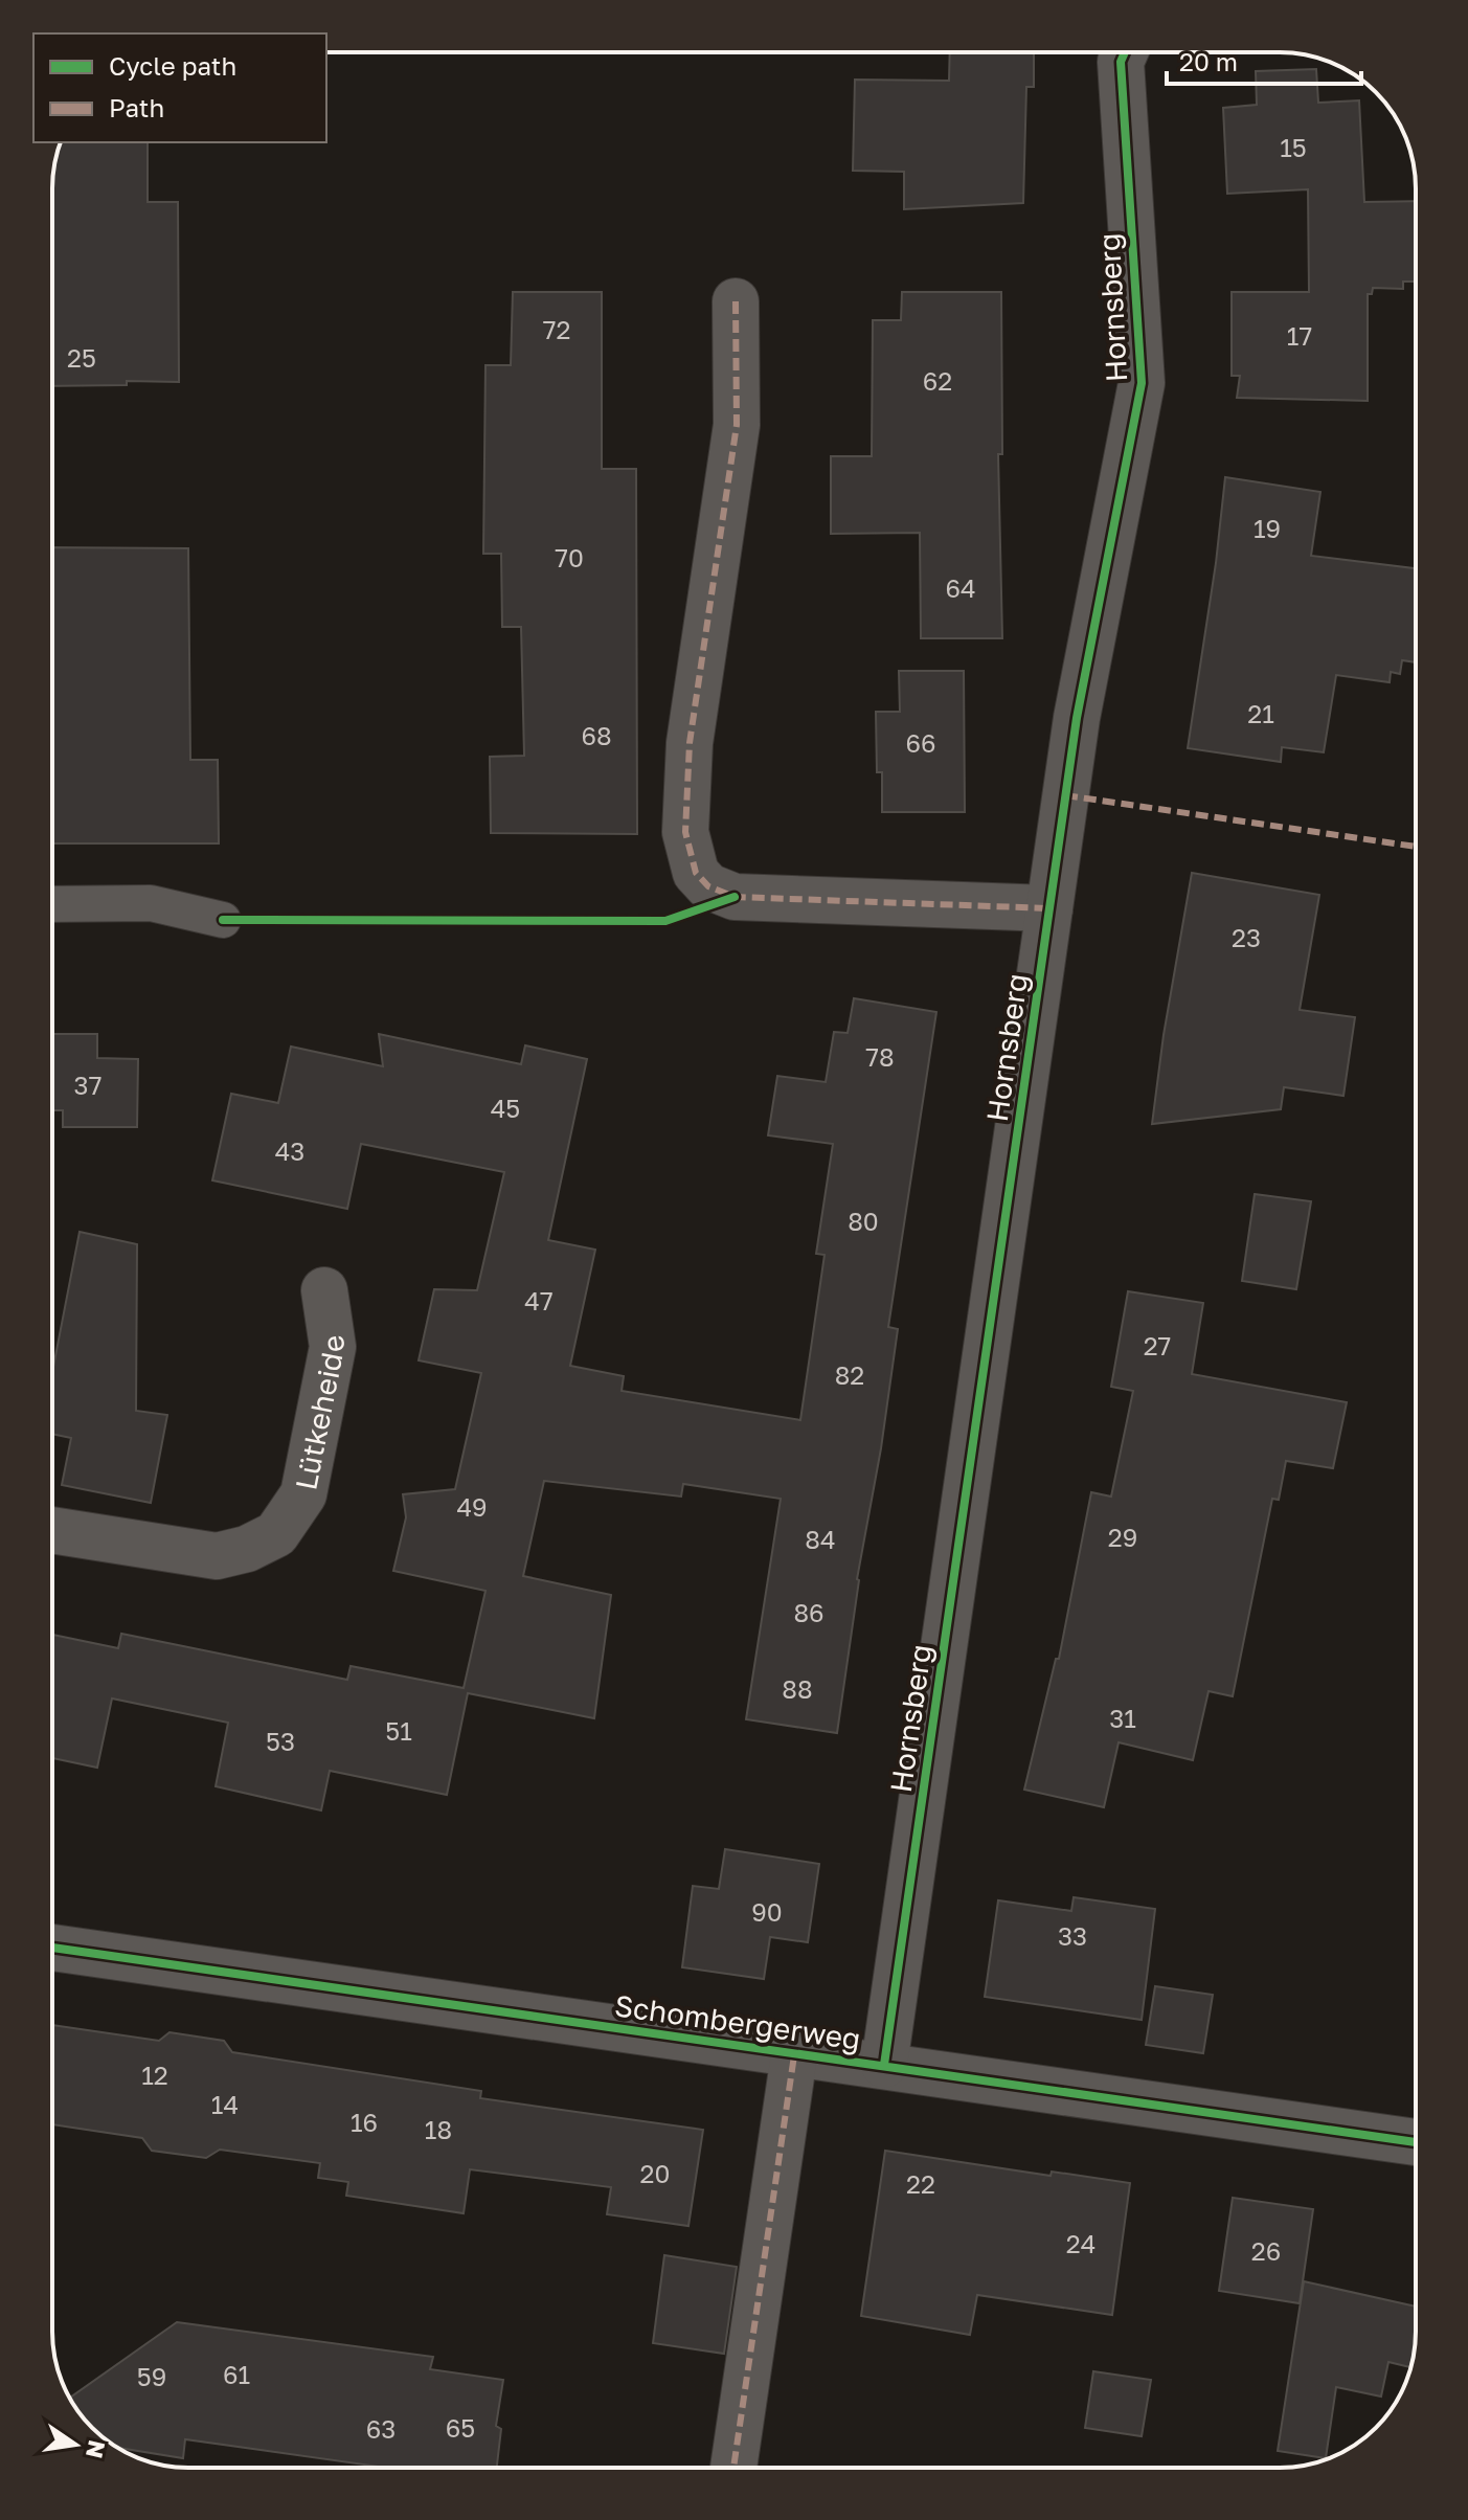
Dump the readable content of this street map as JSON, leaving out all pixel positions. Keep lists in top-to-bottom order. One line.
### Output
{"streets":{"street":["Hornsberg","Lütkeheide","Schombergerweg"]},"crossings":[["Hornsberg","Schombergerweg"]],"house_numbers":["15","72","17","25","62","19","70","64","21","68","66","23","78","37","45","43","80","47","27","82","49","29","84","86","88","31","51","53","90","33","12","14","16","18","20","22","24","26","61","59","65","63"],"legend":["Cycle path","Path"],"scale_bar":"20 m","north":"right"}
